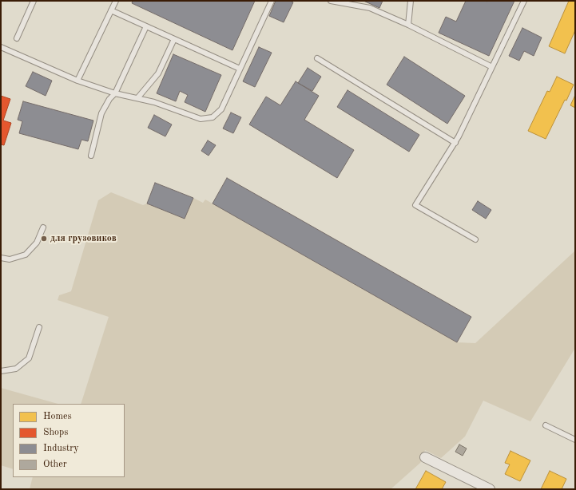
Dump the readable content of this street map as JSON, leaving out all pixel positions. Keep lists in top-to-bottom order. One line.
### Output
{"places":["для грузовиков"],"legend":["Homes","Shops","Industry","Other"]}
